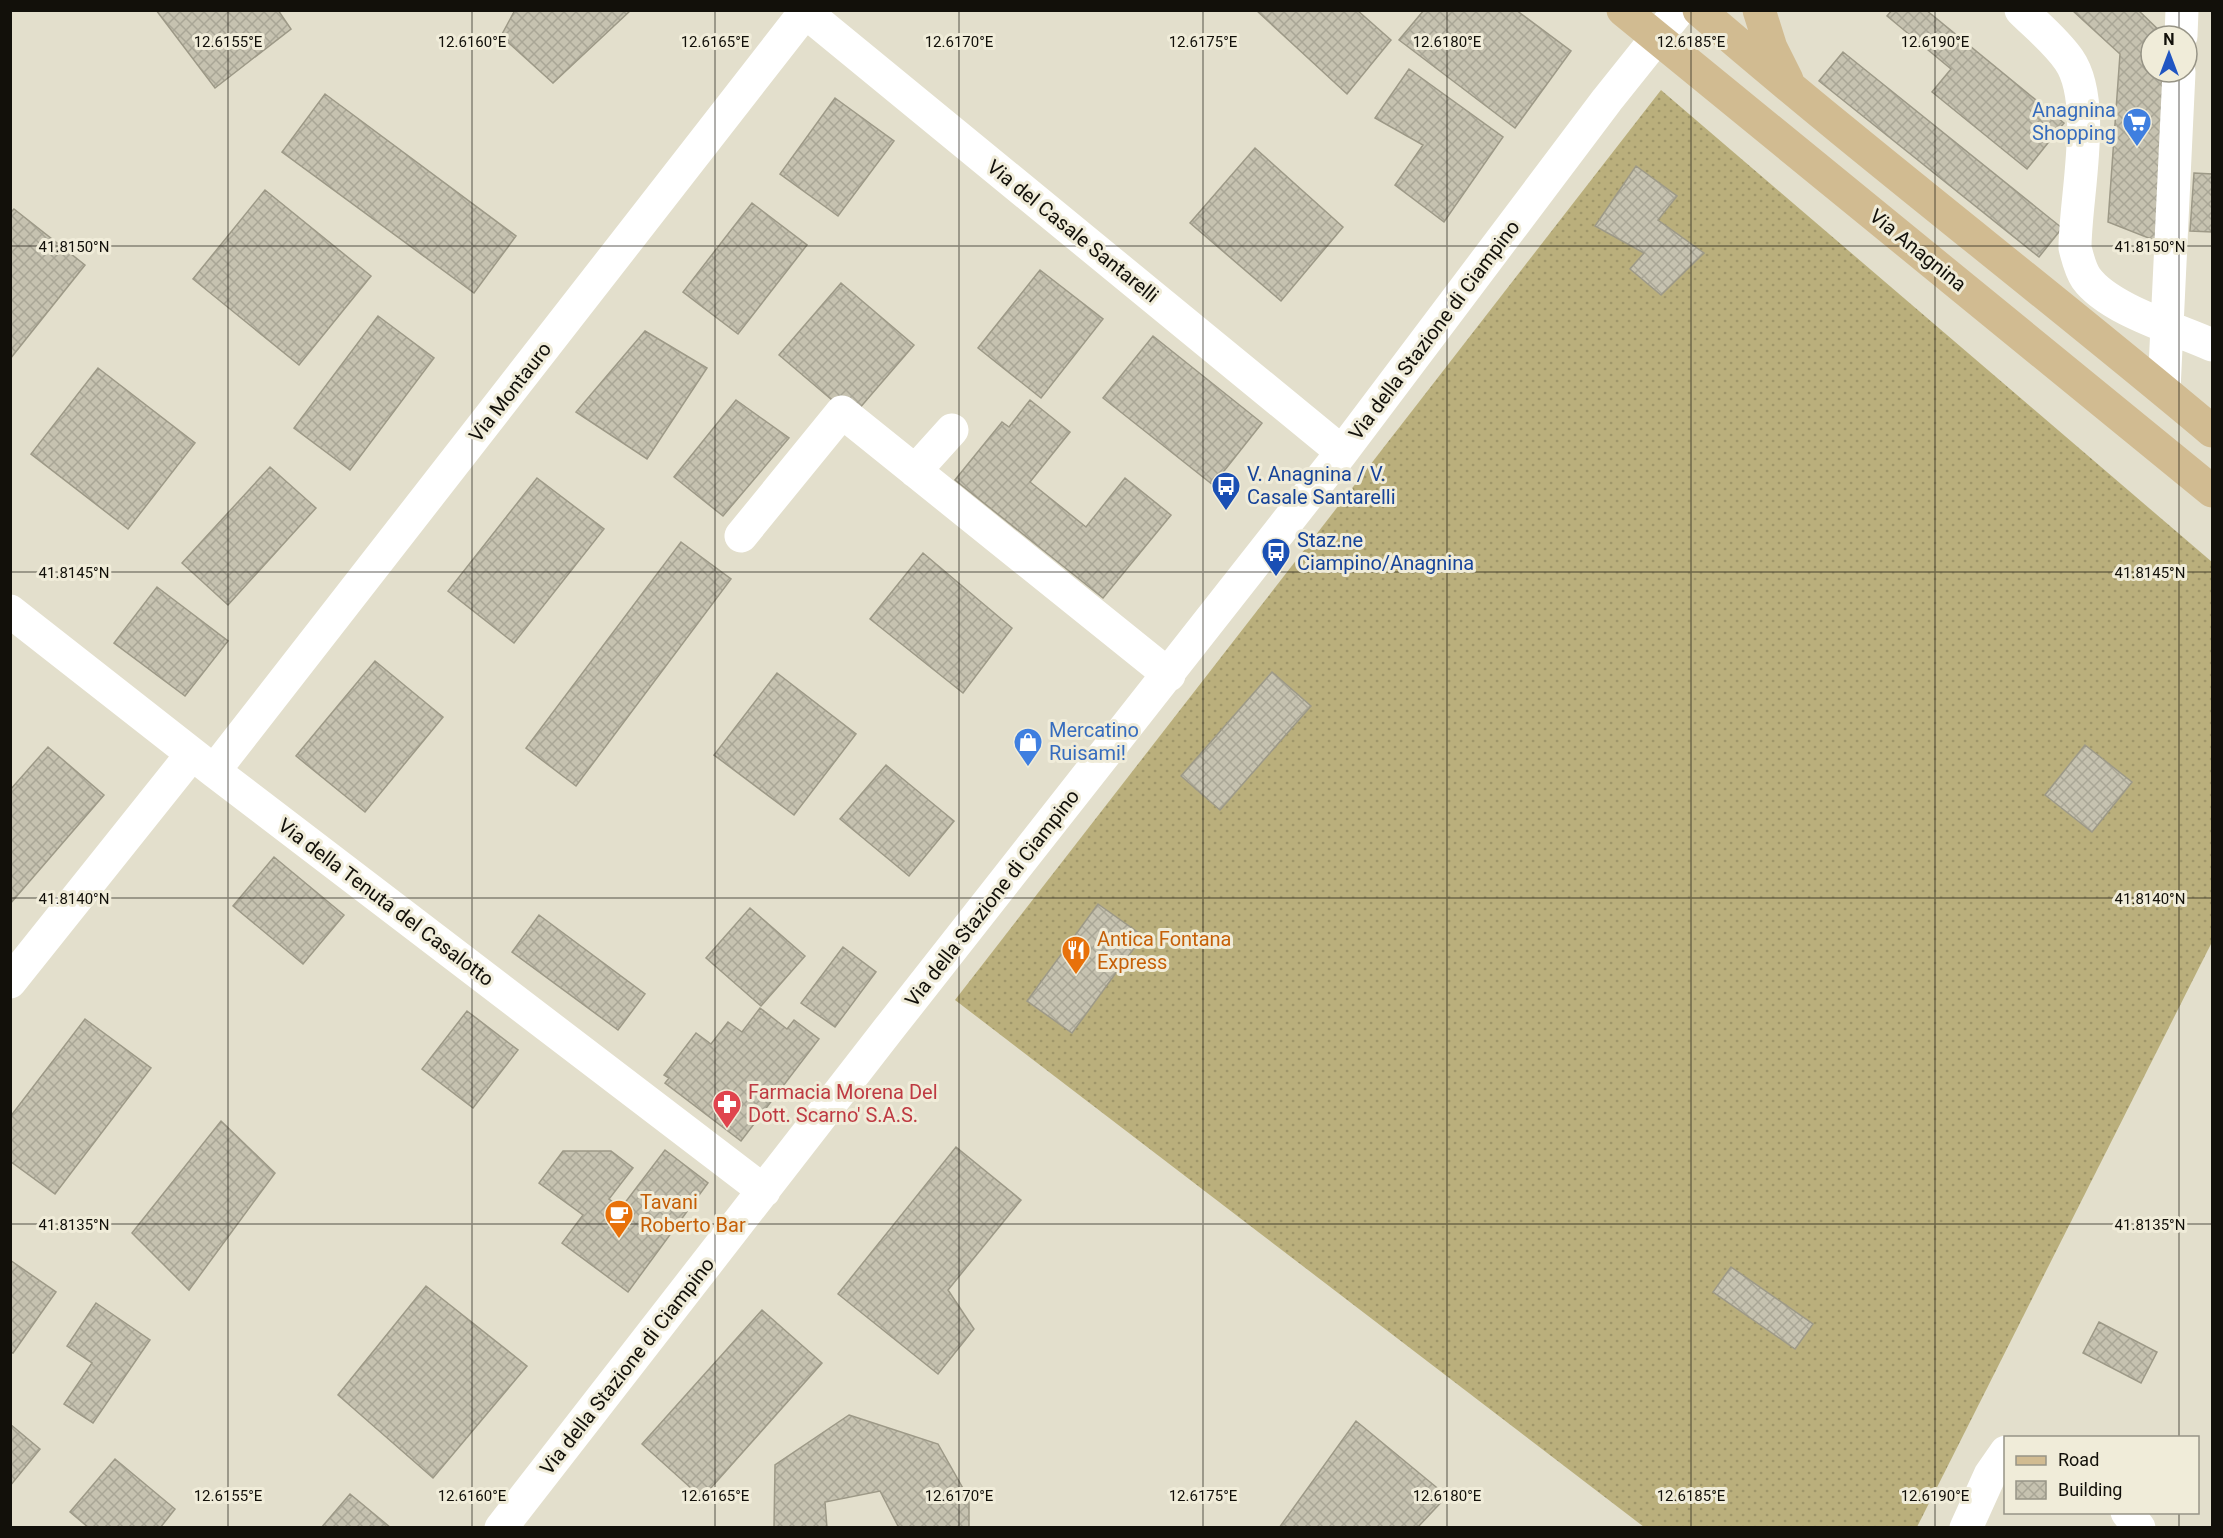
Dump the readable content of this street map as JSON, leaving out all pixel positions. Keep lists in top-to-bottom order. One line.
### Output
{"streets":{"main road":["Via Anagnina"],"street":["Via del Casale Santarelli","Via della Stazione di Ciampino","Via Montauro","Via della Tenuta del Casalotto"]},"crossings":[["Via del Casale Santarelli","Via della Stazione di Ciampino"],["Via del Casale Santarelli","Via Montauro"],["Via Anagnina","Via della Stazione di Ciampino"],["Via della Stazione di Ciampino","Via della Tenuta del Casalotto"],["Via Montauro","Via della Tenuta del Casalotto"]],"places":{"supermarket":["Anagnina Shopping"],"bus stop":["V. Anagnina / V. Casale Santarelli","Staz.ne Ciampino/Anagnina"],"shop":["Mercatino Ruisami!"],"restaurant":["Antica Fontana Express"],"pharmacy":["Farmacia Morena Del Dott. Scarno' S.A.S."],"cafe":["Tavani Roberto Bar"]},"legend":["Road","Building"],"north":"top","coordinates":["12.6155°E","12.6160°E","12.6165°E","12.6170°E","12.6175°E","12.6180°E","12.6185°E","12.6190°E","41.8150°N","41.8145°N","41.8140°N","41.8135°N"]}
